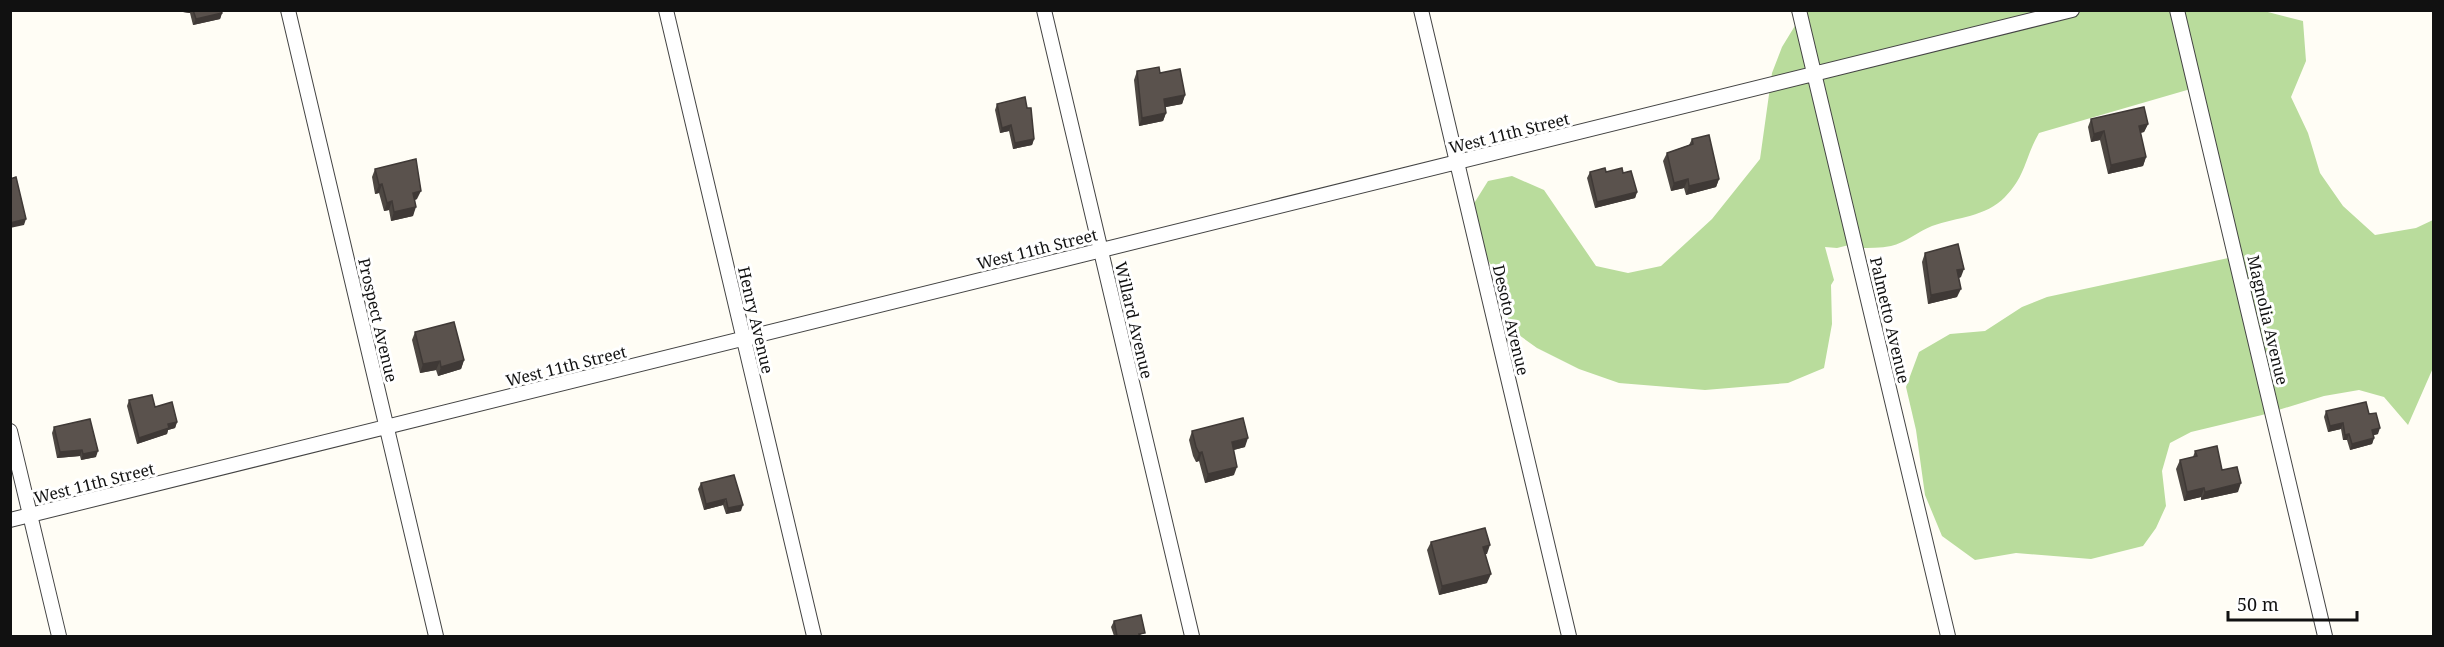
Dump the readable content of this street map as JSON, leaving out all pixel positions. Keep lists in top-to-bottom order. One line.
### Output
{"streets":{"street":["West 11th Street","Prospect Avenue","Henry Avenue","Willard Avenue","Desoto Avenue","Palmetto Avenue","Magnolia Avenue"]},"crossings":[["West 11th Street","Prospect Avenue"],["West 11th Street","Henry Avenue"],["West 11th Street","Willard Avenue"],["West 11th Street","Desoto Avenue"],["West 11th Street","Palmetto Avenue"]],"scale_bar":"50 m"}
